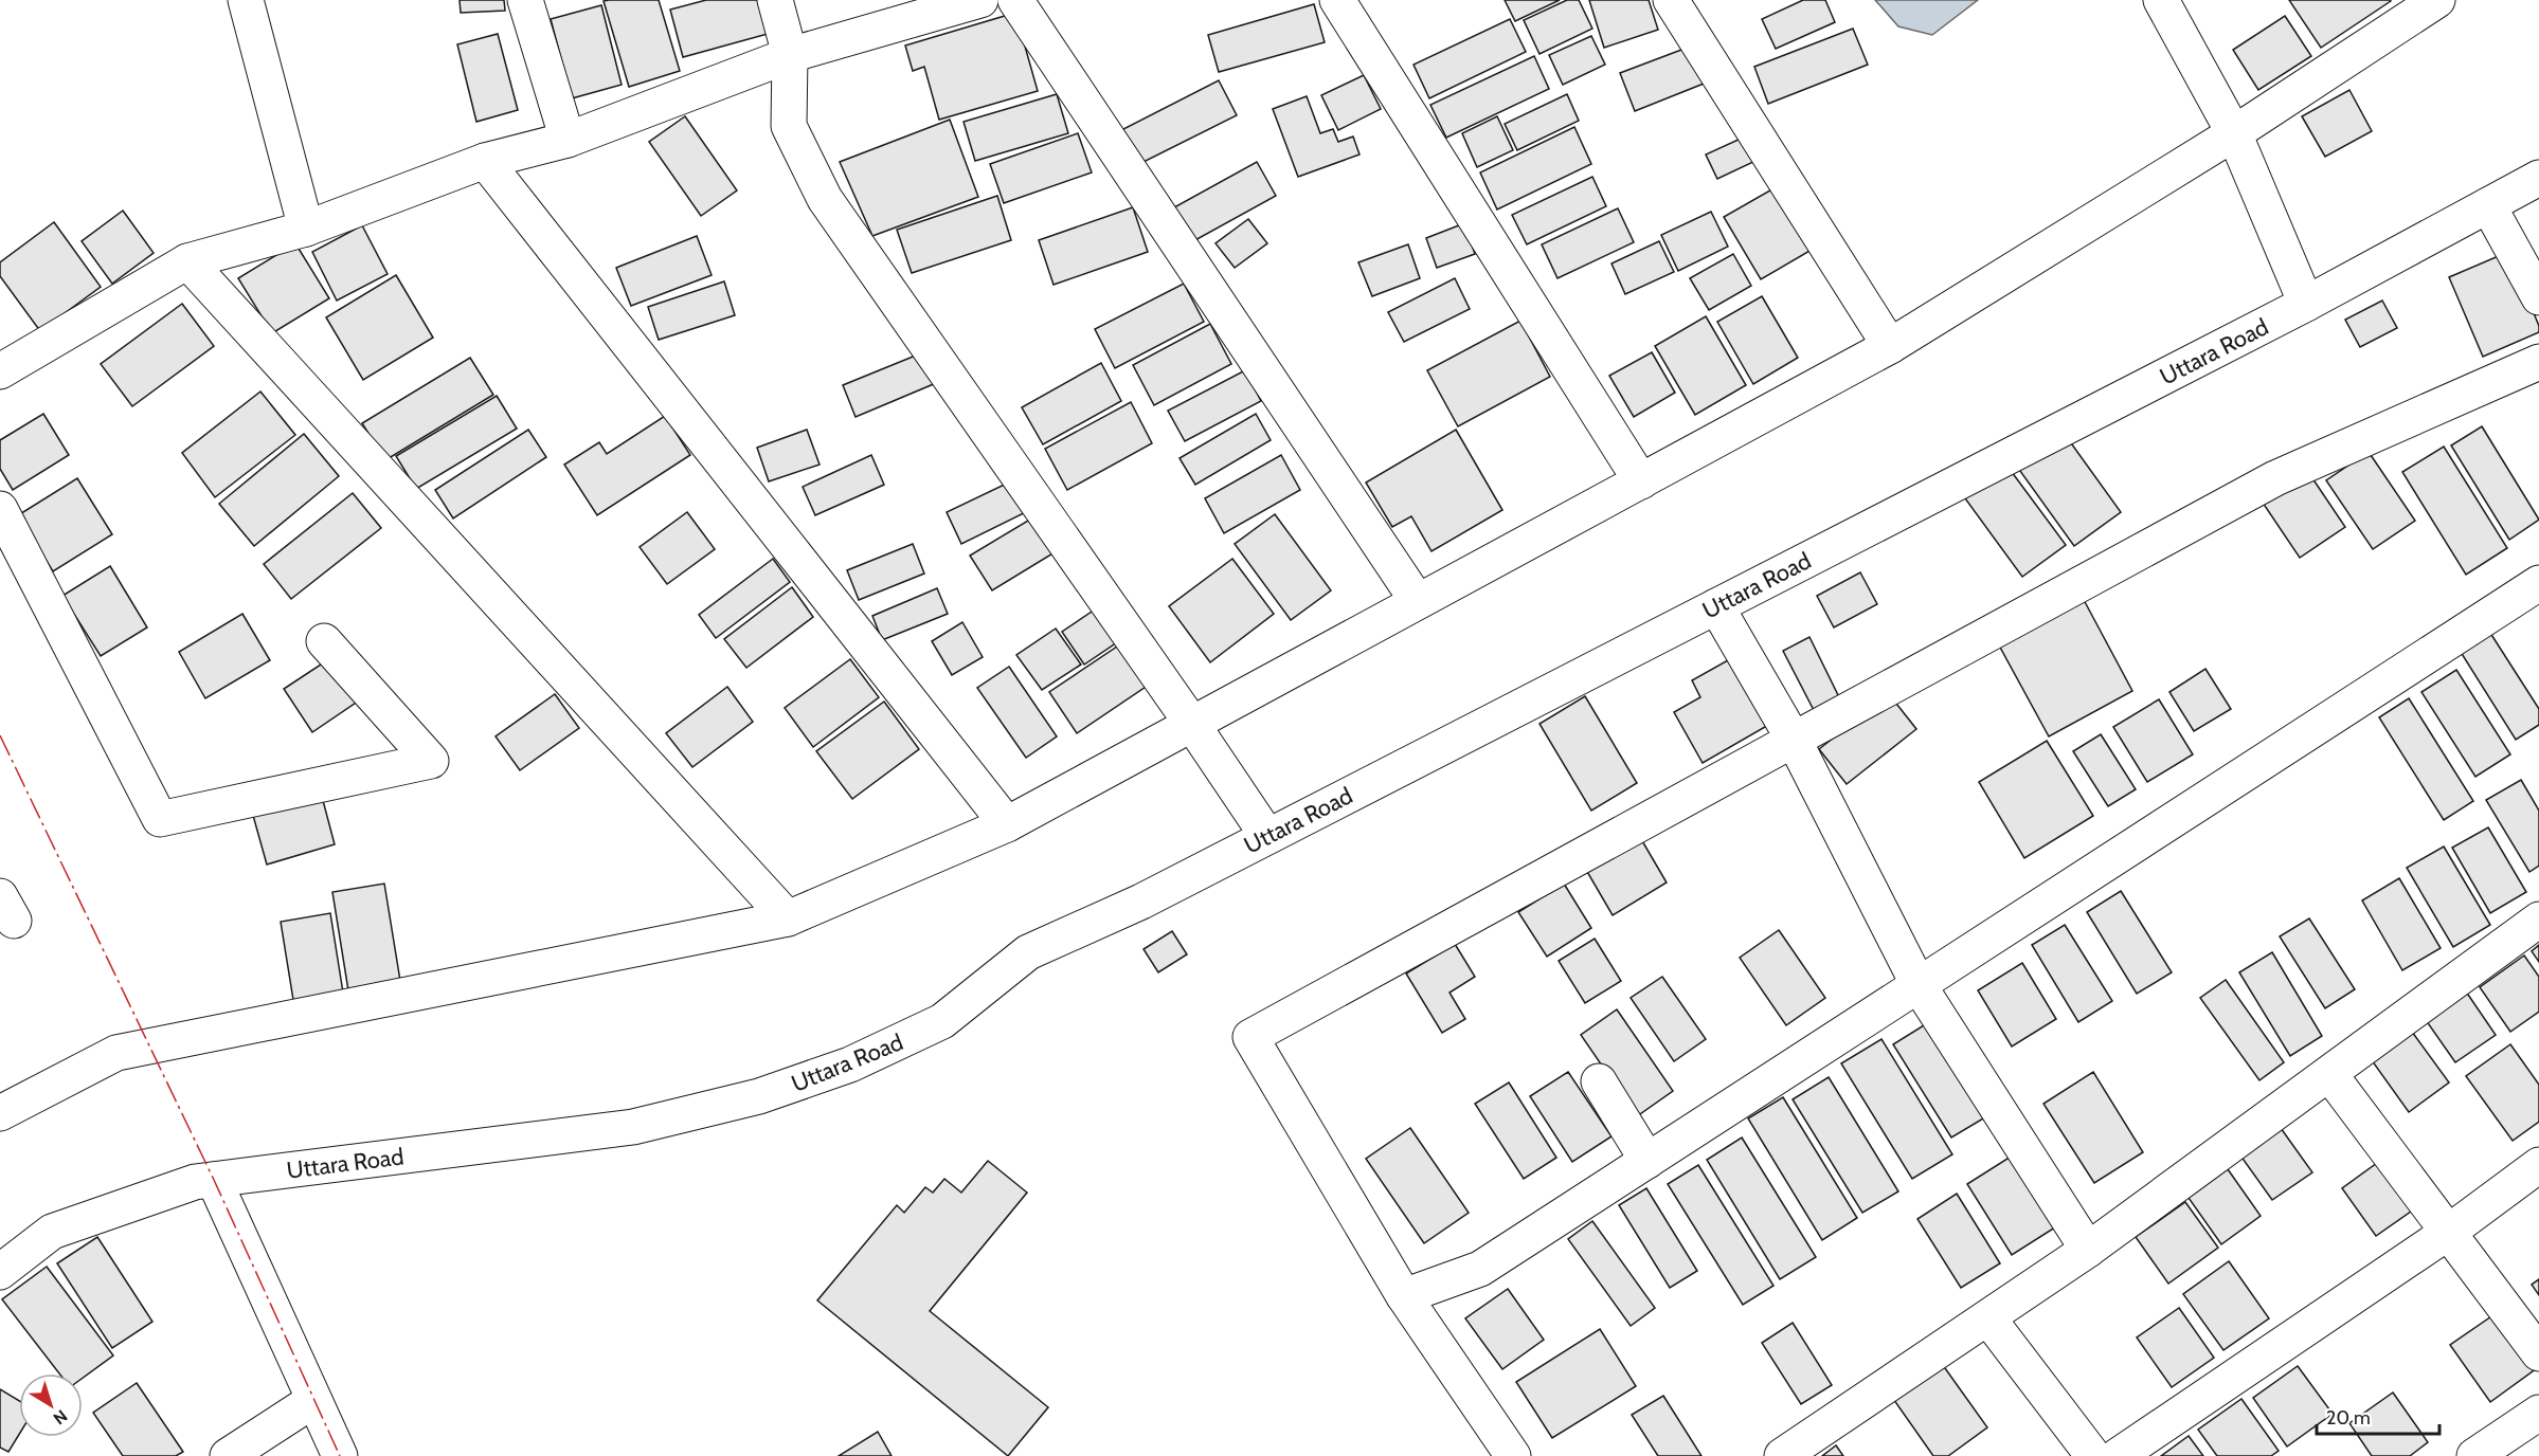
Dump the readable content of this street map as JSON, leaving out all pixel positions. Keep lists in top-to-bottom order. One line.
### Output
{"streets":{"street":["Uttara Road"]},"scale_bar":"20 m","north":"bottom right"}
